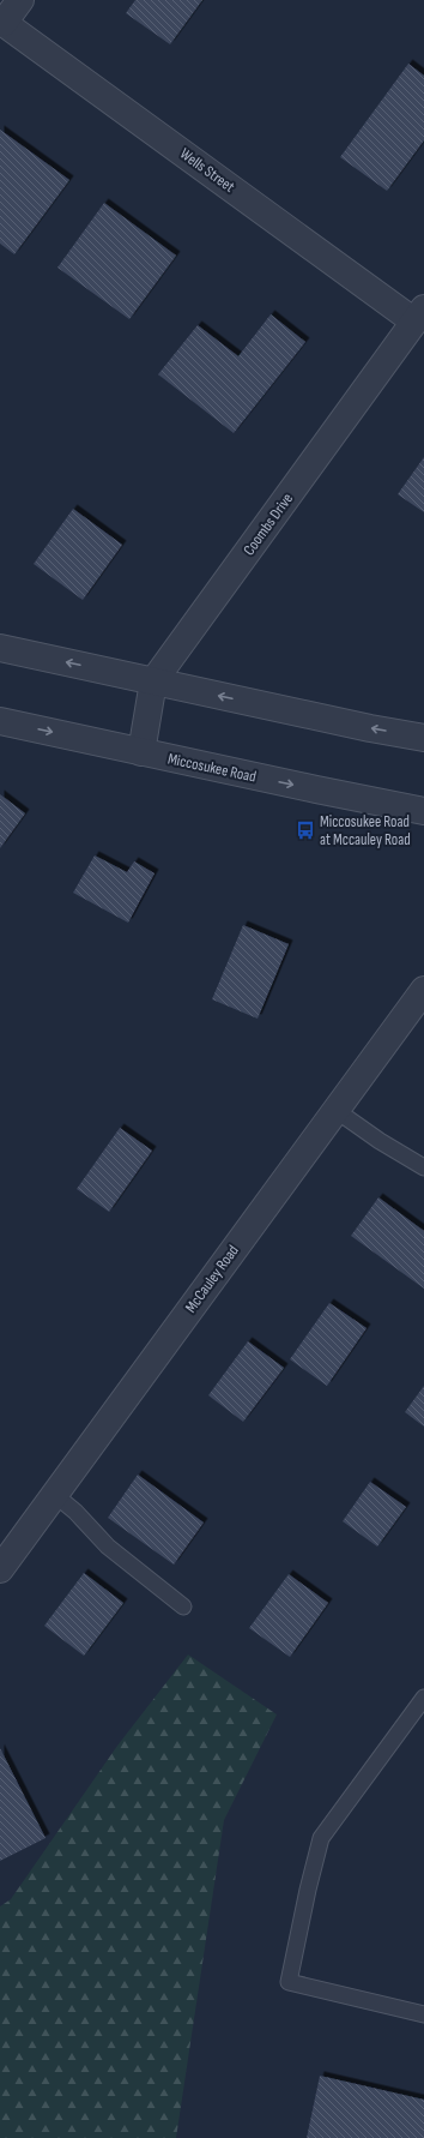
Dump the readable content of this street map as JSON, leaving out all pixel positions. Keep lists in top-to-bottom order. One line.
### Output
{"streets":{"street":["Wells Street","Coombs Drive","Miccosukee Road","McCauley Road"]},"crossings":[["Wells Street","Coombs Drive"],["Coombs Drive","Miccosukee Road"]],"places":{"bus stop":["Miccosukee Road at Mccauley Road"]}}
